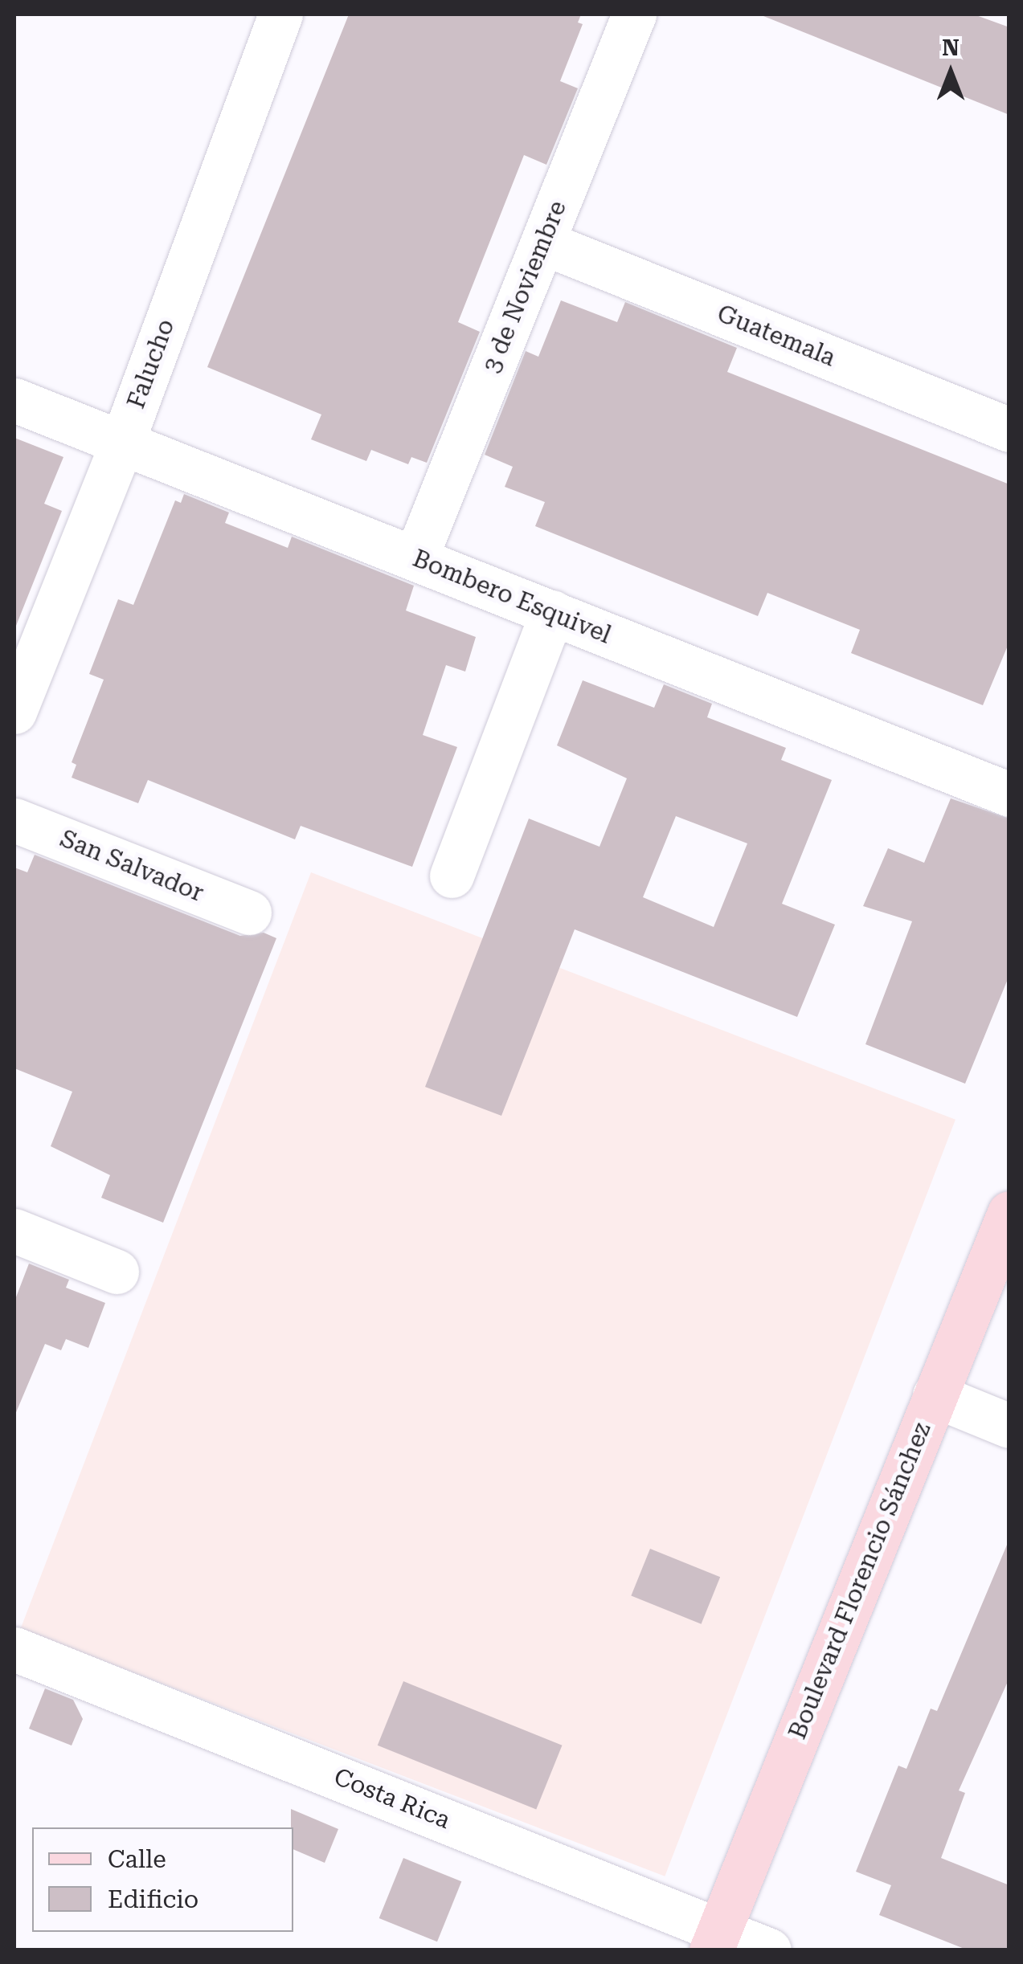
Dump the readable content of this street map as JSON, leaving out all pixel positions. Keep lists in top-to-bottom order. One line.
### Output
{"streets":{"main road":["Boulevard Florencio Sánchez"],"street":["3 de Noviembre","Guatemala","Falucho","Bombero Esquivel","San Salvador","Costa Rica"]},"crossings":[["3 de Noviembre","Guatemala"],["3 de Noviembre","Bombero Esquivel"],["Falucho","Bombero Esquivel"],["Boulevard Florencio Sánchez","Costa Rica"]],"legend":["Calle","Edificio"],"north":"top"}
